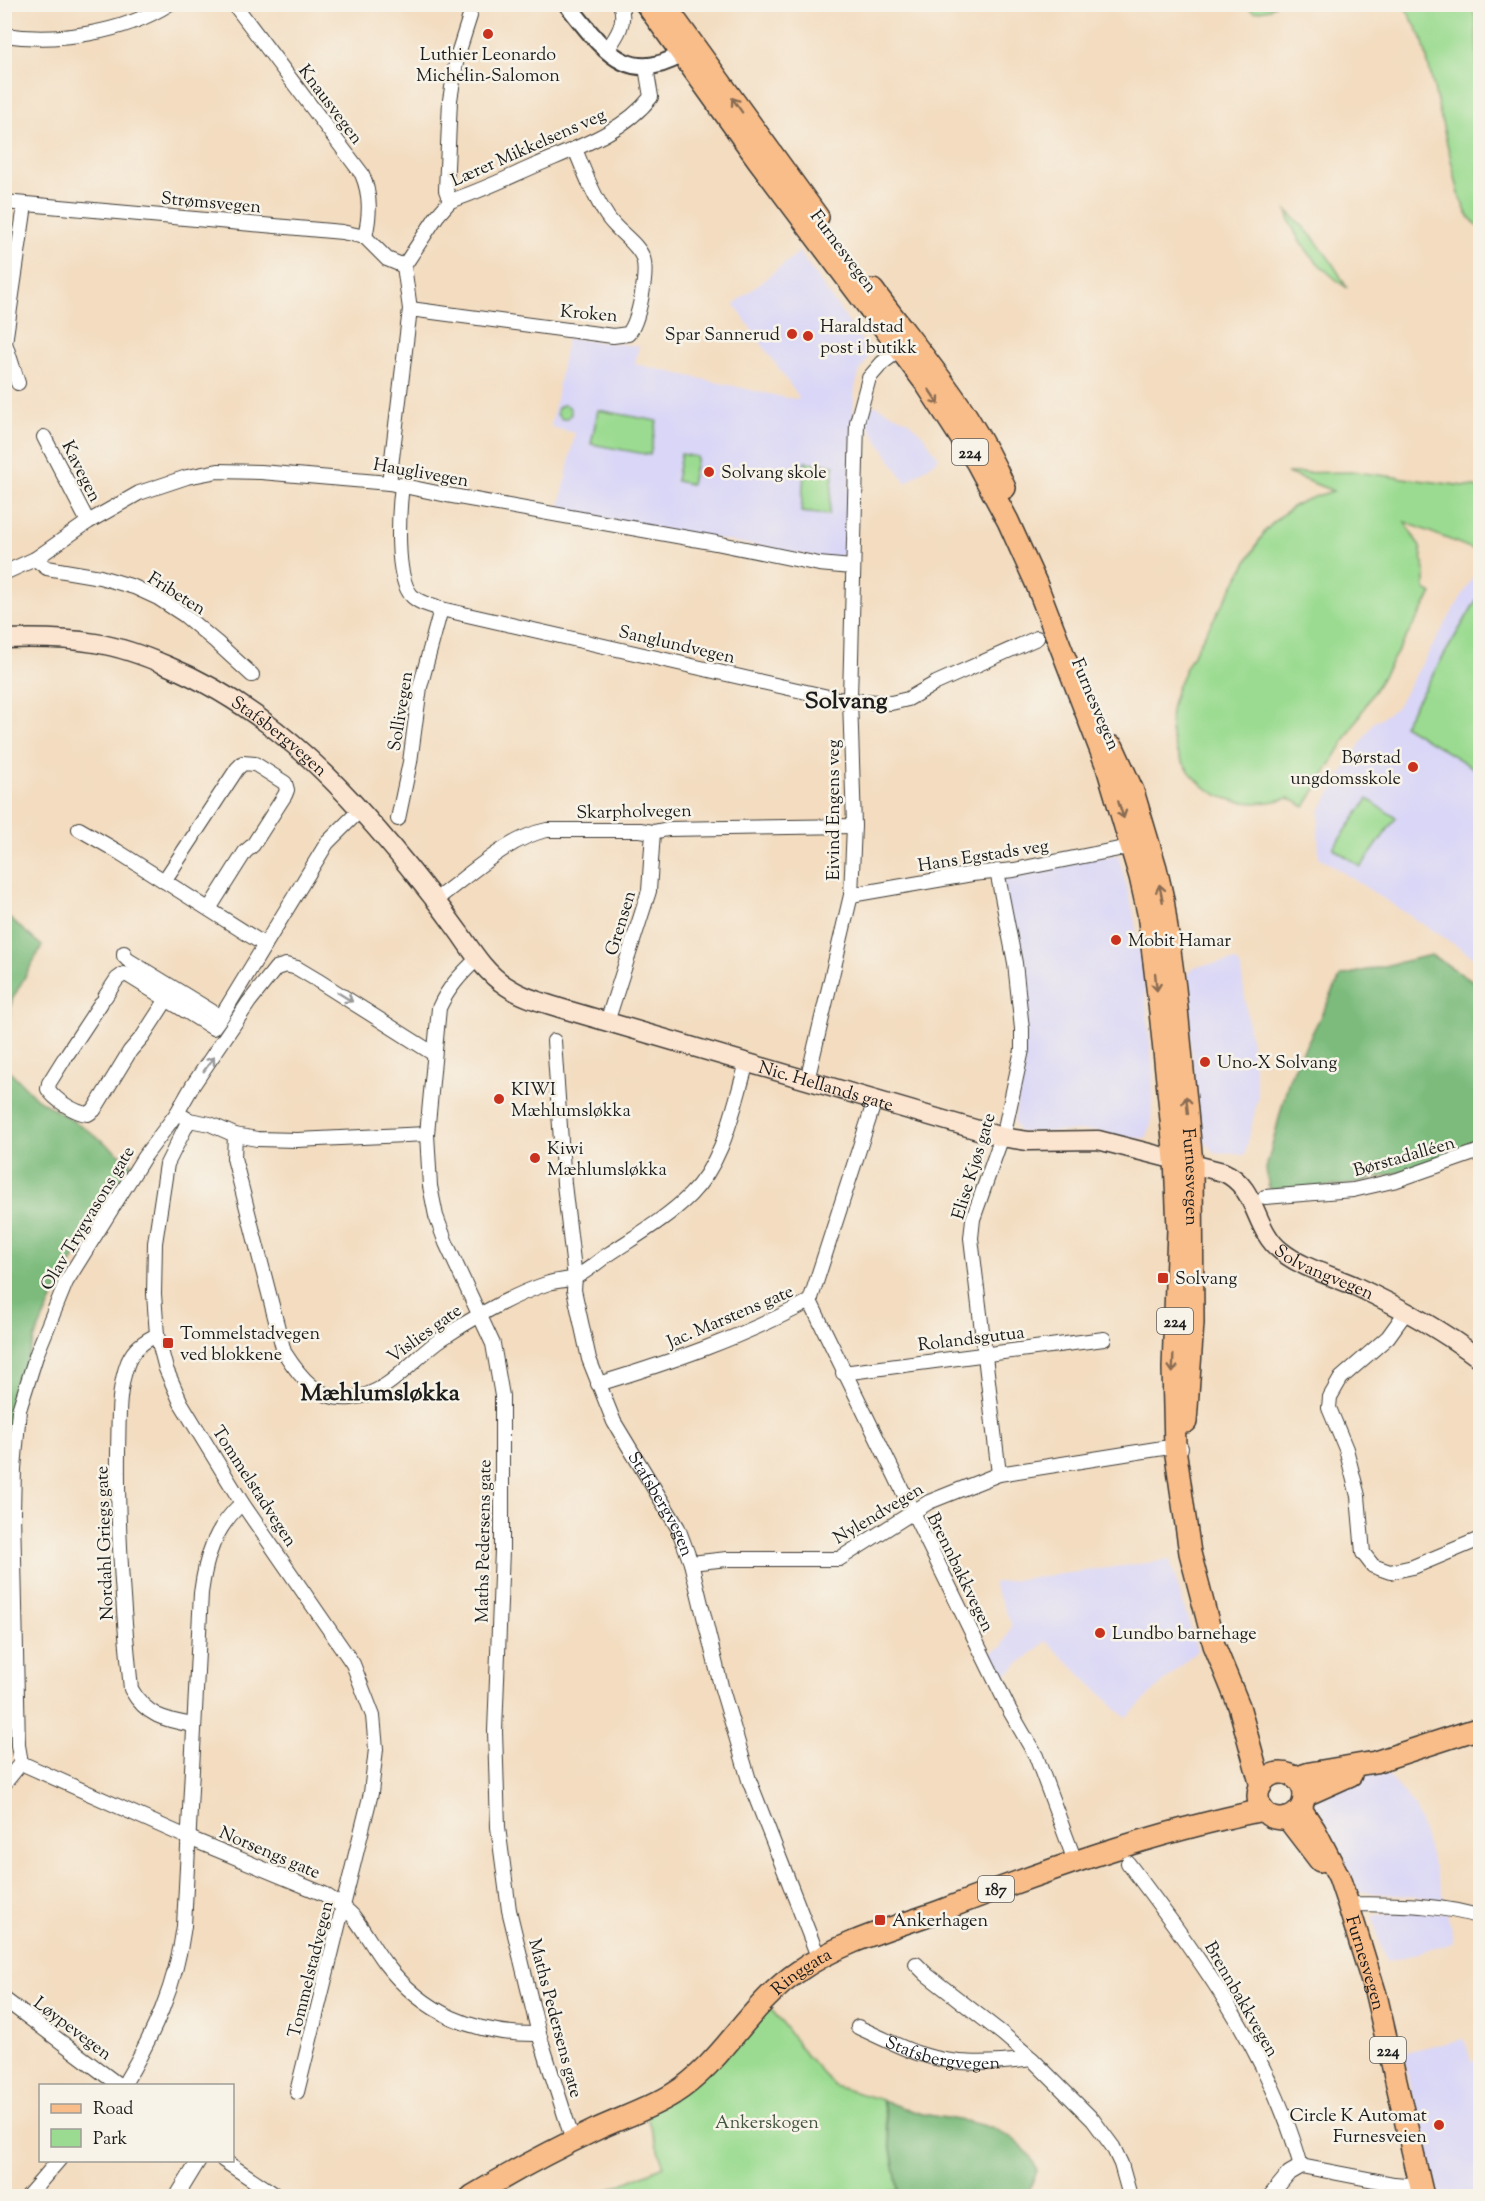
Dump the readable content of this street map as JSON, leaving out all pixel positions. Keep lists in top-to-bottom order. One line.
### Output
{"streets":{"main road":["Furnesvegen","224","Stafsbergvegen","Nic. Hellands gate","Solvangvegen","187","Ringgata"],"street":["Knausvegen","Lærer Mikkelsens veg","Strømsvegen","Kroken","Kavegen","Hauglivegen","Fribeten","Sanglundvegen","Sollivegen","Eivind Engens veg","Skarpholvegen","Hans Egstads veg","Grensen","Børstadalléen","Elise Kjøs gate","Olav Trygvasons gate","Jac. Marstens gate","Vislies gate","Rolandsgutua","Tommelstadvegen","Nylendvegen","Maths Pedersens gate","Nordahl Griegs gate","Brennbakkvegen","Norsengs gate","Løypevegen"]},"crossings":[["Knausvegen","Strømsvegen"],["Lærer Mikkelsens veg","Kroken"],["Furnesvegen","224"],["Furnesvegen","Eivind Engens veg"],["Furnesvegen","Nic. Hellands gate"],["Furnesvegen","Solvangvegen"],["Furnesvegen","Nylendvegen"],["Furnesvegen","Ringgata"],["Kroken","Sanglundvegen"],["Kavegen","Hauglivegen"],["Hauglivegen","Fribeten"],["Hauglivegen","Sanglundvegen"],["Hauglivegen","Eivind Engens veg"],["Sanglundvegen","Sollivegen"],["Sanglundvegen","Eivind Engens veg"],["Stafsbergvegen","Skarpholvegen"],["Stafsbergvegen","Nic. Hellands gate"],["Stafsbergvegen","Jac. Marstens gate"],["Stafsbergvegen","Vislies gate"],["Stafsbergvegen","Nylendvegen"],["Stafsbergvegen","Maths Pedersens gate"],["Stafsbergvegen","Ringgata"],["Eivind Engens veg","Skarpholvegen"],["Eivind Engens veg","Hans Egstads veg"],["Eivind Engens veg","Nic. Hellands gate"],["Skarpholvegen","Grensen"],["Hans Egstads veg","Elise Kjøs gate"],["Grensen","Nic. Hellands gate"],["Nic. Hellands gate","Elise Kjøs gate"],["Nic. Hellands gate","Solvangvegen"],["Nic. Hellands gate","Jac. Marstens gate"],["Nic. Hellands gate","Vislies gate"],["Nic. Hellands gate","Maths Pedersens gate"],["Elise Kjøs gate","Rolandsgutua"],["Elise Kjøs gate","Nylendvegen"],["Olav Trygvasons gate","Tommelstadvegen"],["Olav Trygvasons gate","Norsengs gate"],["Jac. Marstens gate","Brennbakkvegen"],["Vislies gate","Maths Pedersens gate"],["Rolandsgutua","Brennbakkvegen"],["Tommelstadvegen","Nordahl Griegs gate"],["Tommelstadvegen","Norsengs gate"],["Nylendvegen","Brennbakkvegen"],["Maths Pedersens gate","Norsengs gate"],["Maths Pedersens gate","Ringgata"],["Brennbakkvegen","Ringgata"]],"districts":["Solvang","Mæhlumsløkka"],"parks":["Ankerskogen"],"places":{"other":["Luthier Leonardo Michelin-Salomon","Spar Sannerud","Haraldstad post i butikk","Solvang skole","Børstad ungdomsskole","Mobit Hamar","Uno-X Solvang","KIWI Mæhlumsløkka","Kiwi Mæhlumsløkka","Lundbo barnehage","Circle K Automat Furnesveien"],"transit":["Solvang","Tommelstadvegen ved blokkene","Ankerhagen"]},"legend":["Road","Park"]}
